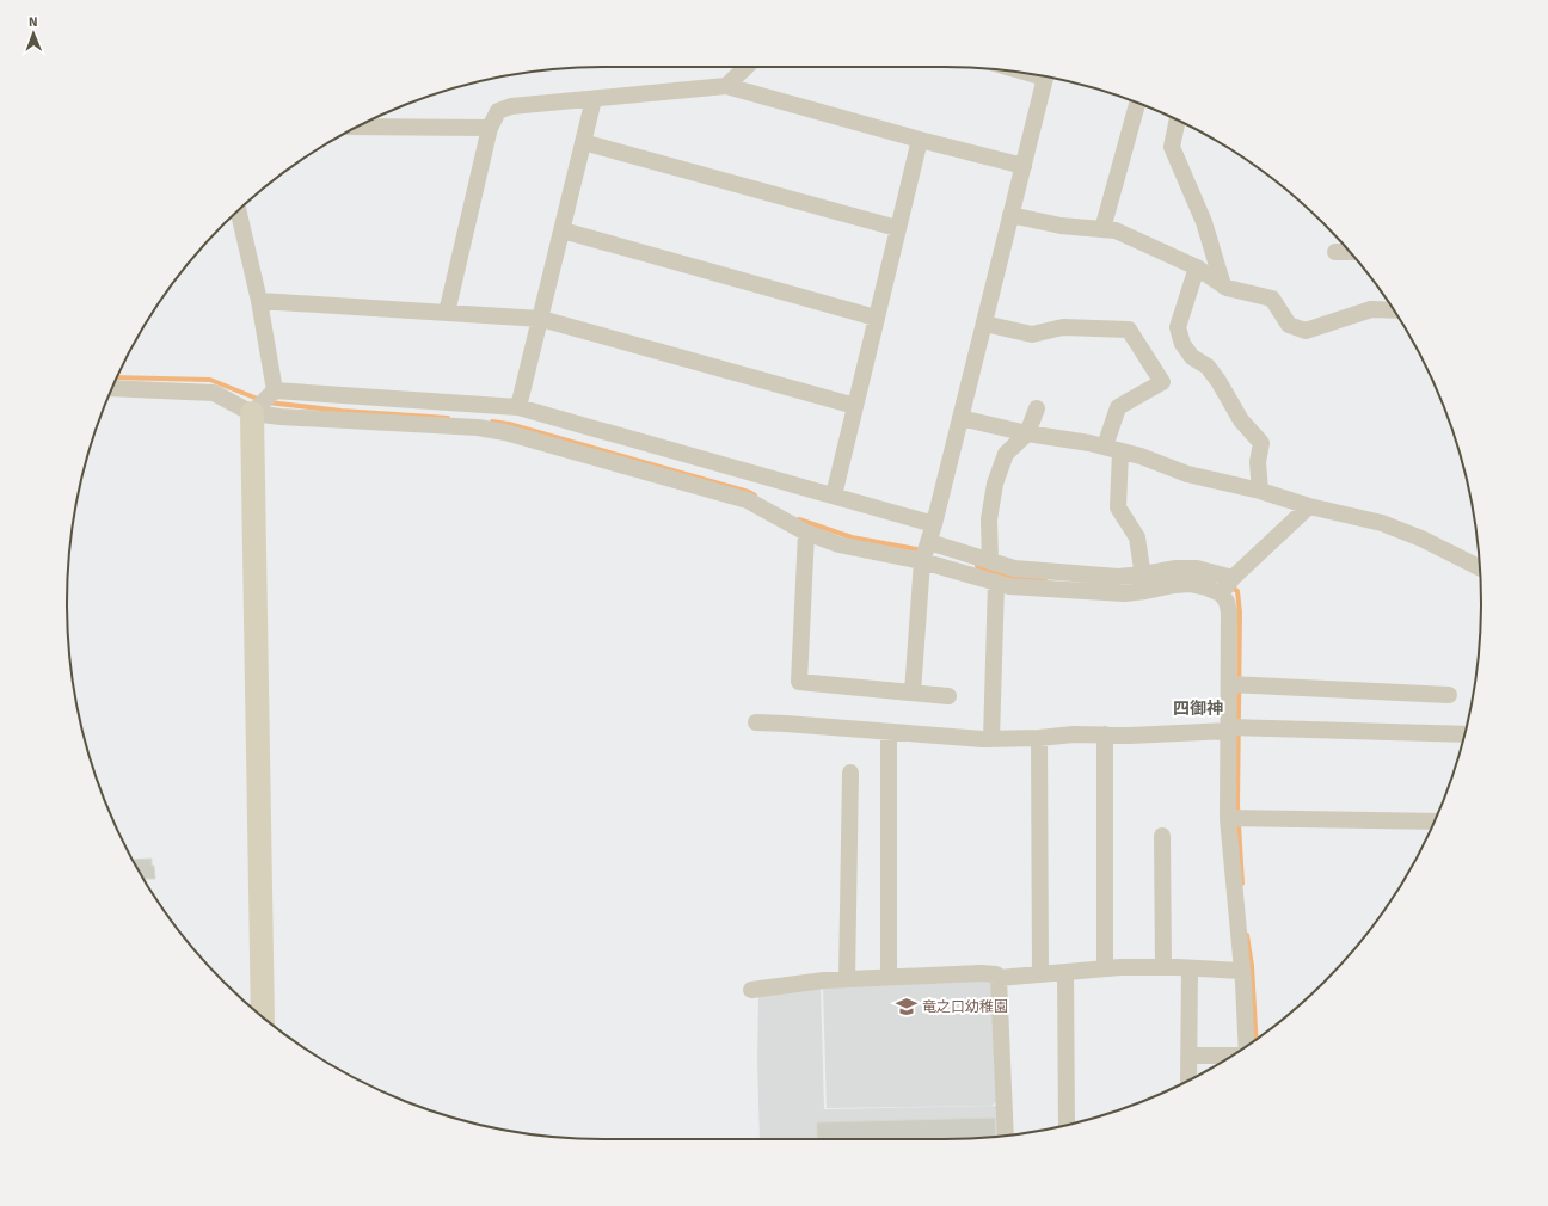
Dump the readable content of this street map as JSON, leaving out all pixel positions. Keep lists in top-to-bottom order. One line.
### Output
{"districts":["四御神"],"places":{"school or university":["竜之口幼稚園"]},"north":"top"}
